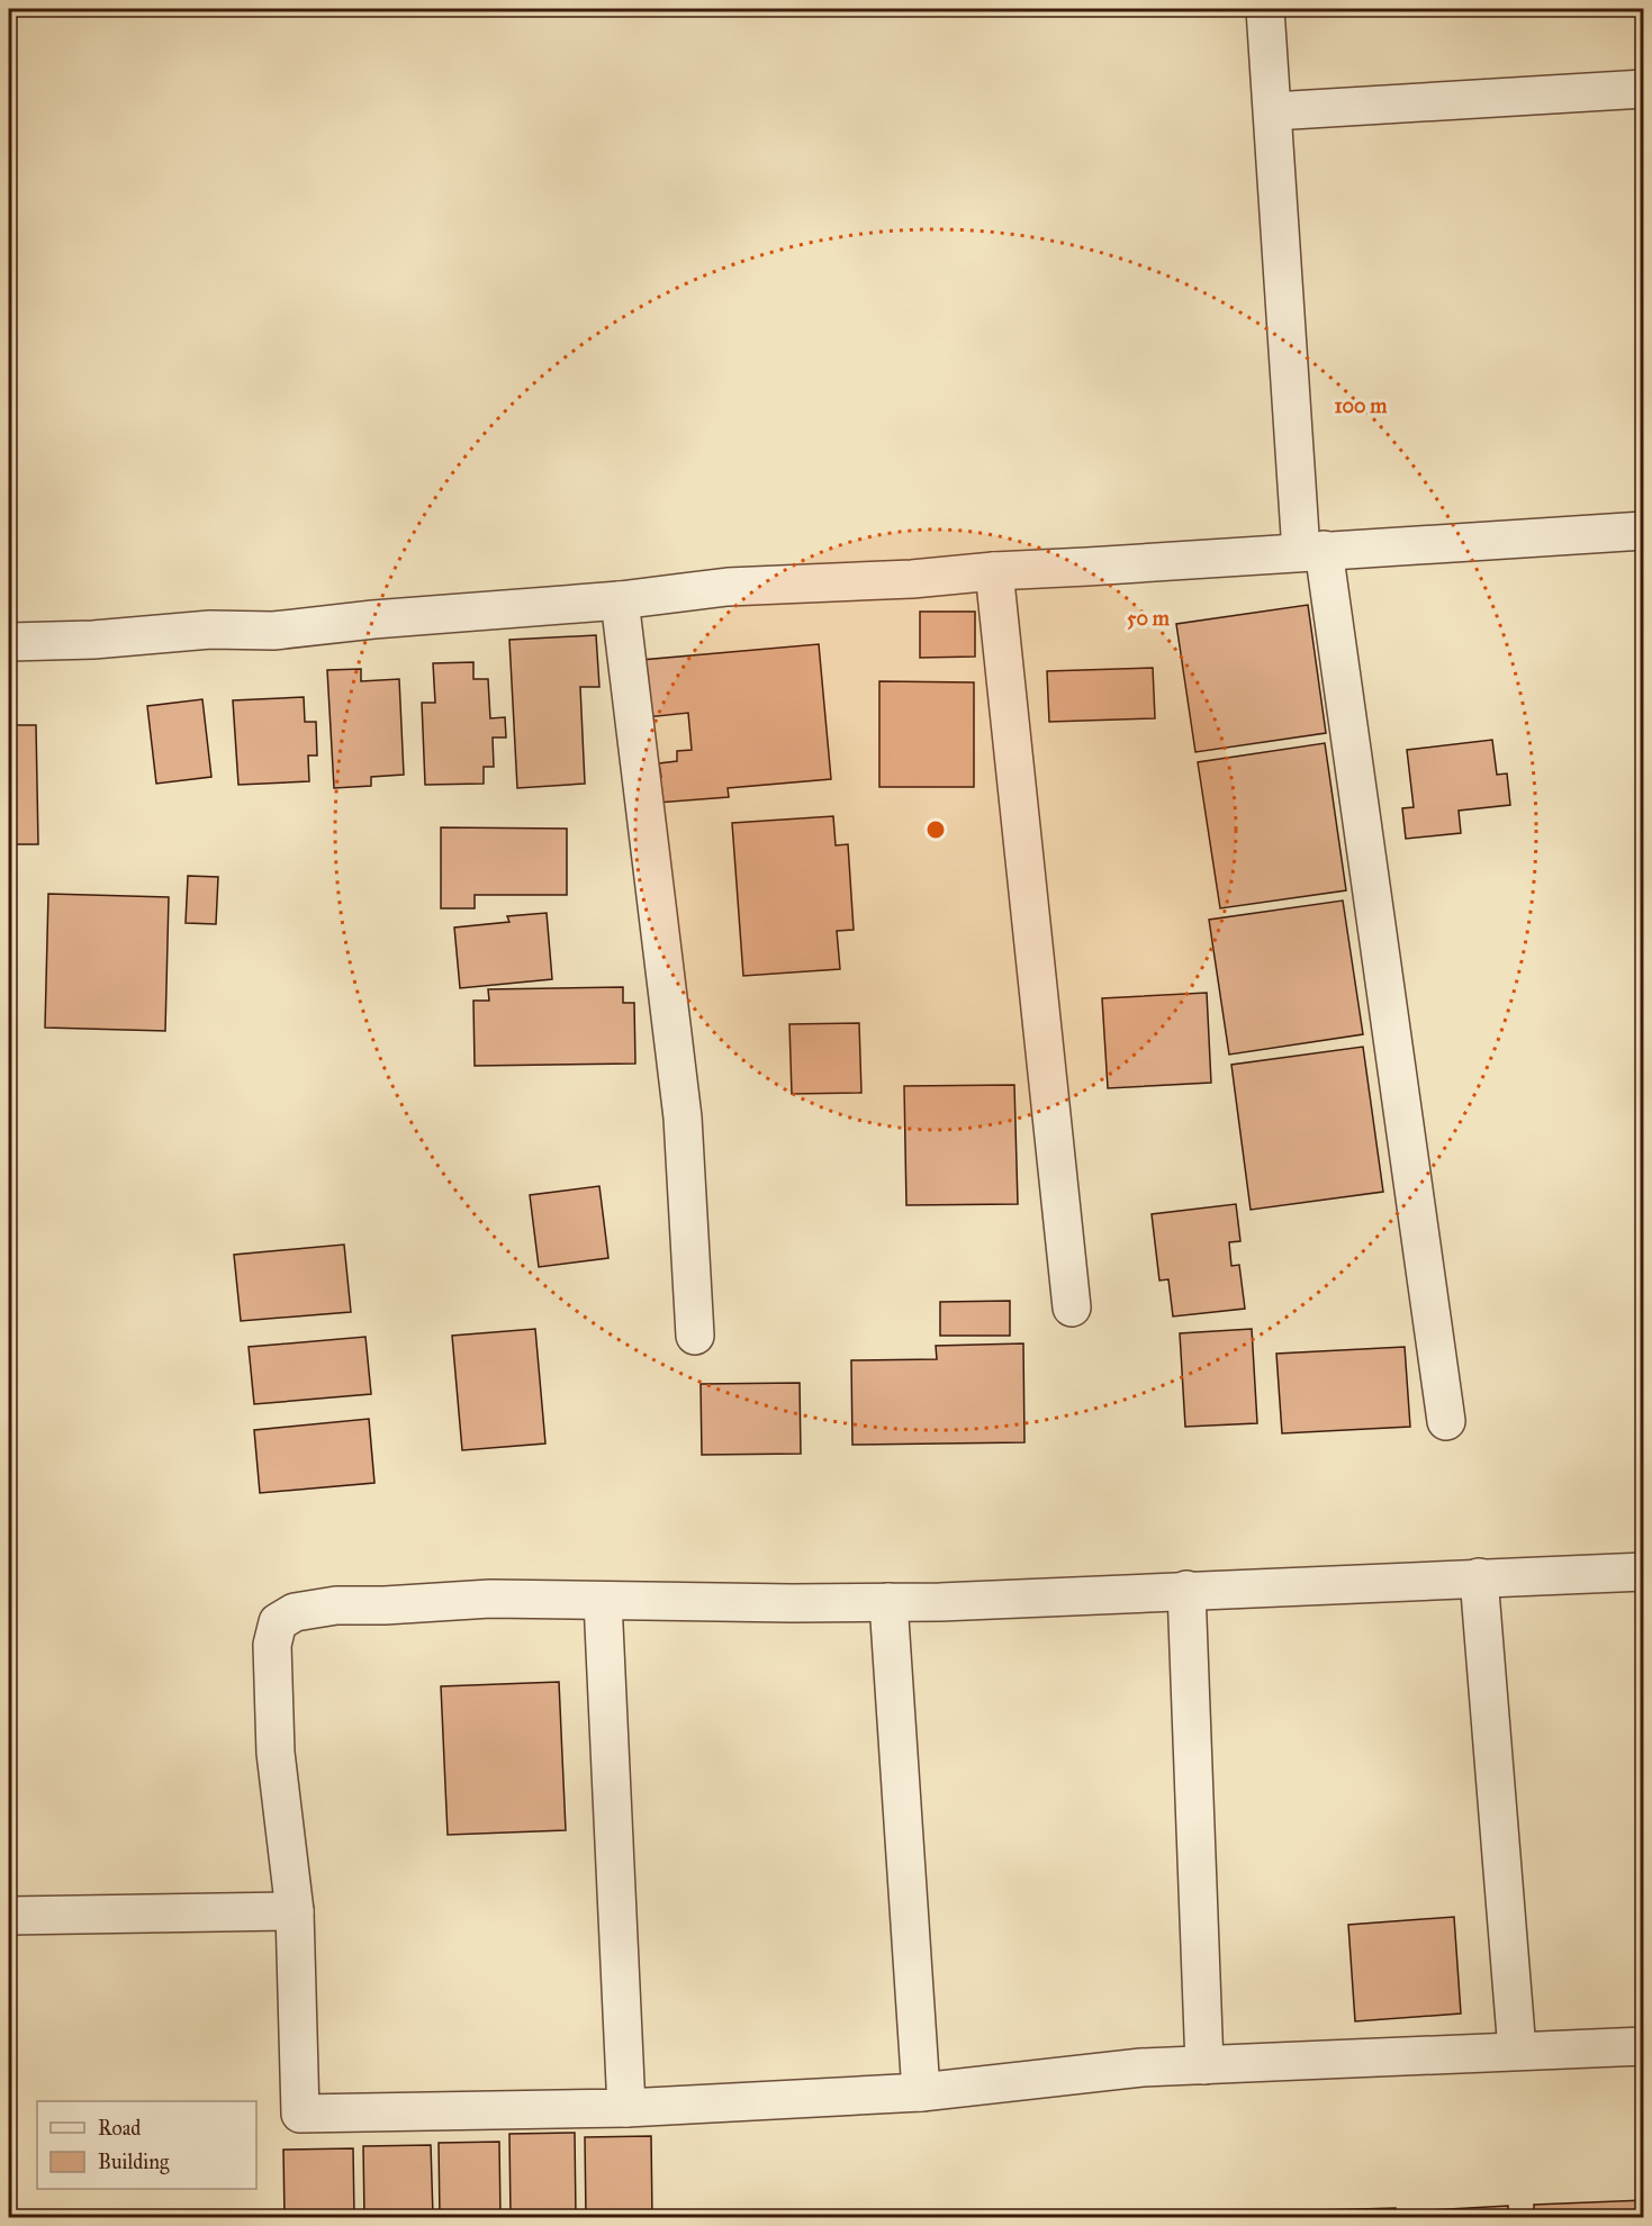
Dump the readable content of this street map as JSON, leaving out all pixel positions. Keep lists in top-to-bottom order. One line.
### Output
{"legend":["Road","Building"],"rings":["100 m","50 m"]}
